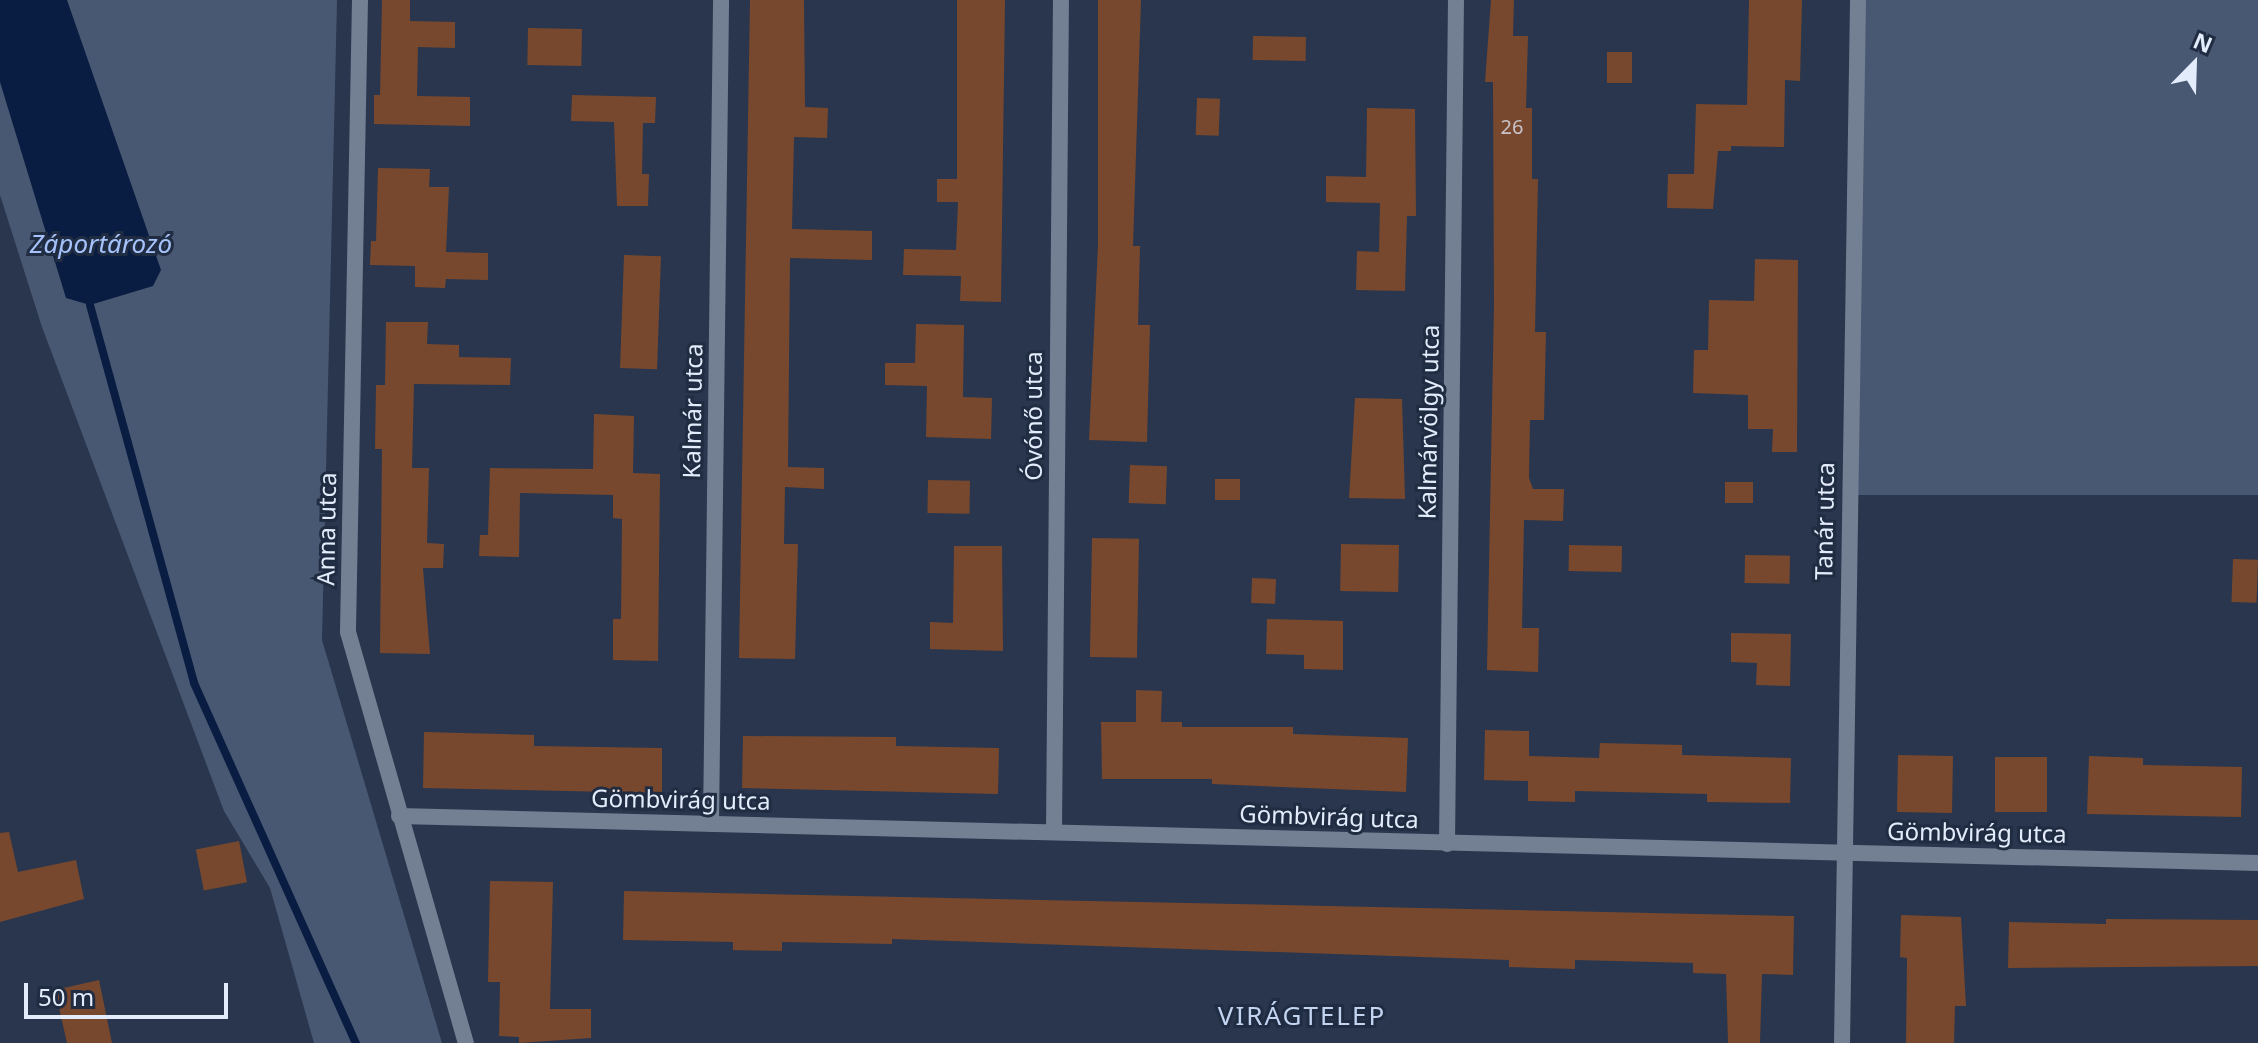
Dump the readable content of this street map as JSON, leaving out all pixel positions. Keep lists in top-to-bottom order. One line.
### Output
{"streets":{"street":["Kalmár utca","Óvónő utca","Kalmárvölgy utca","Tanár utca","Anna utca","Gömbvirág utca"]},"crossings":[["Kalmár utca","Gömbvirág utca"],["Óvónő utca","Gömbvirág utca"],["Kalmárvölgy utca","Gömbvirág utca"],["Tanár utca","Gömbvirág utca"],["Anna utca","Gömbvirág utca"]],"districts":["VIRÁGTELEP"],"water":["Záportározó"],"house_numbers":["26"],"scale_bar":"50 m","north":"top right"}
